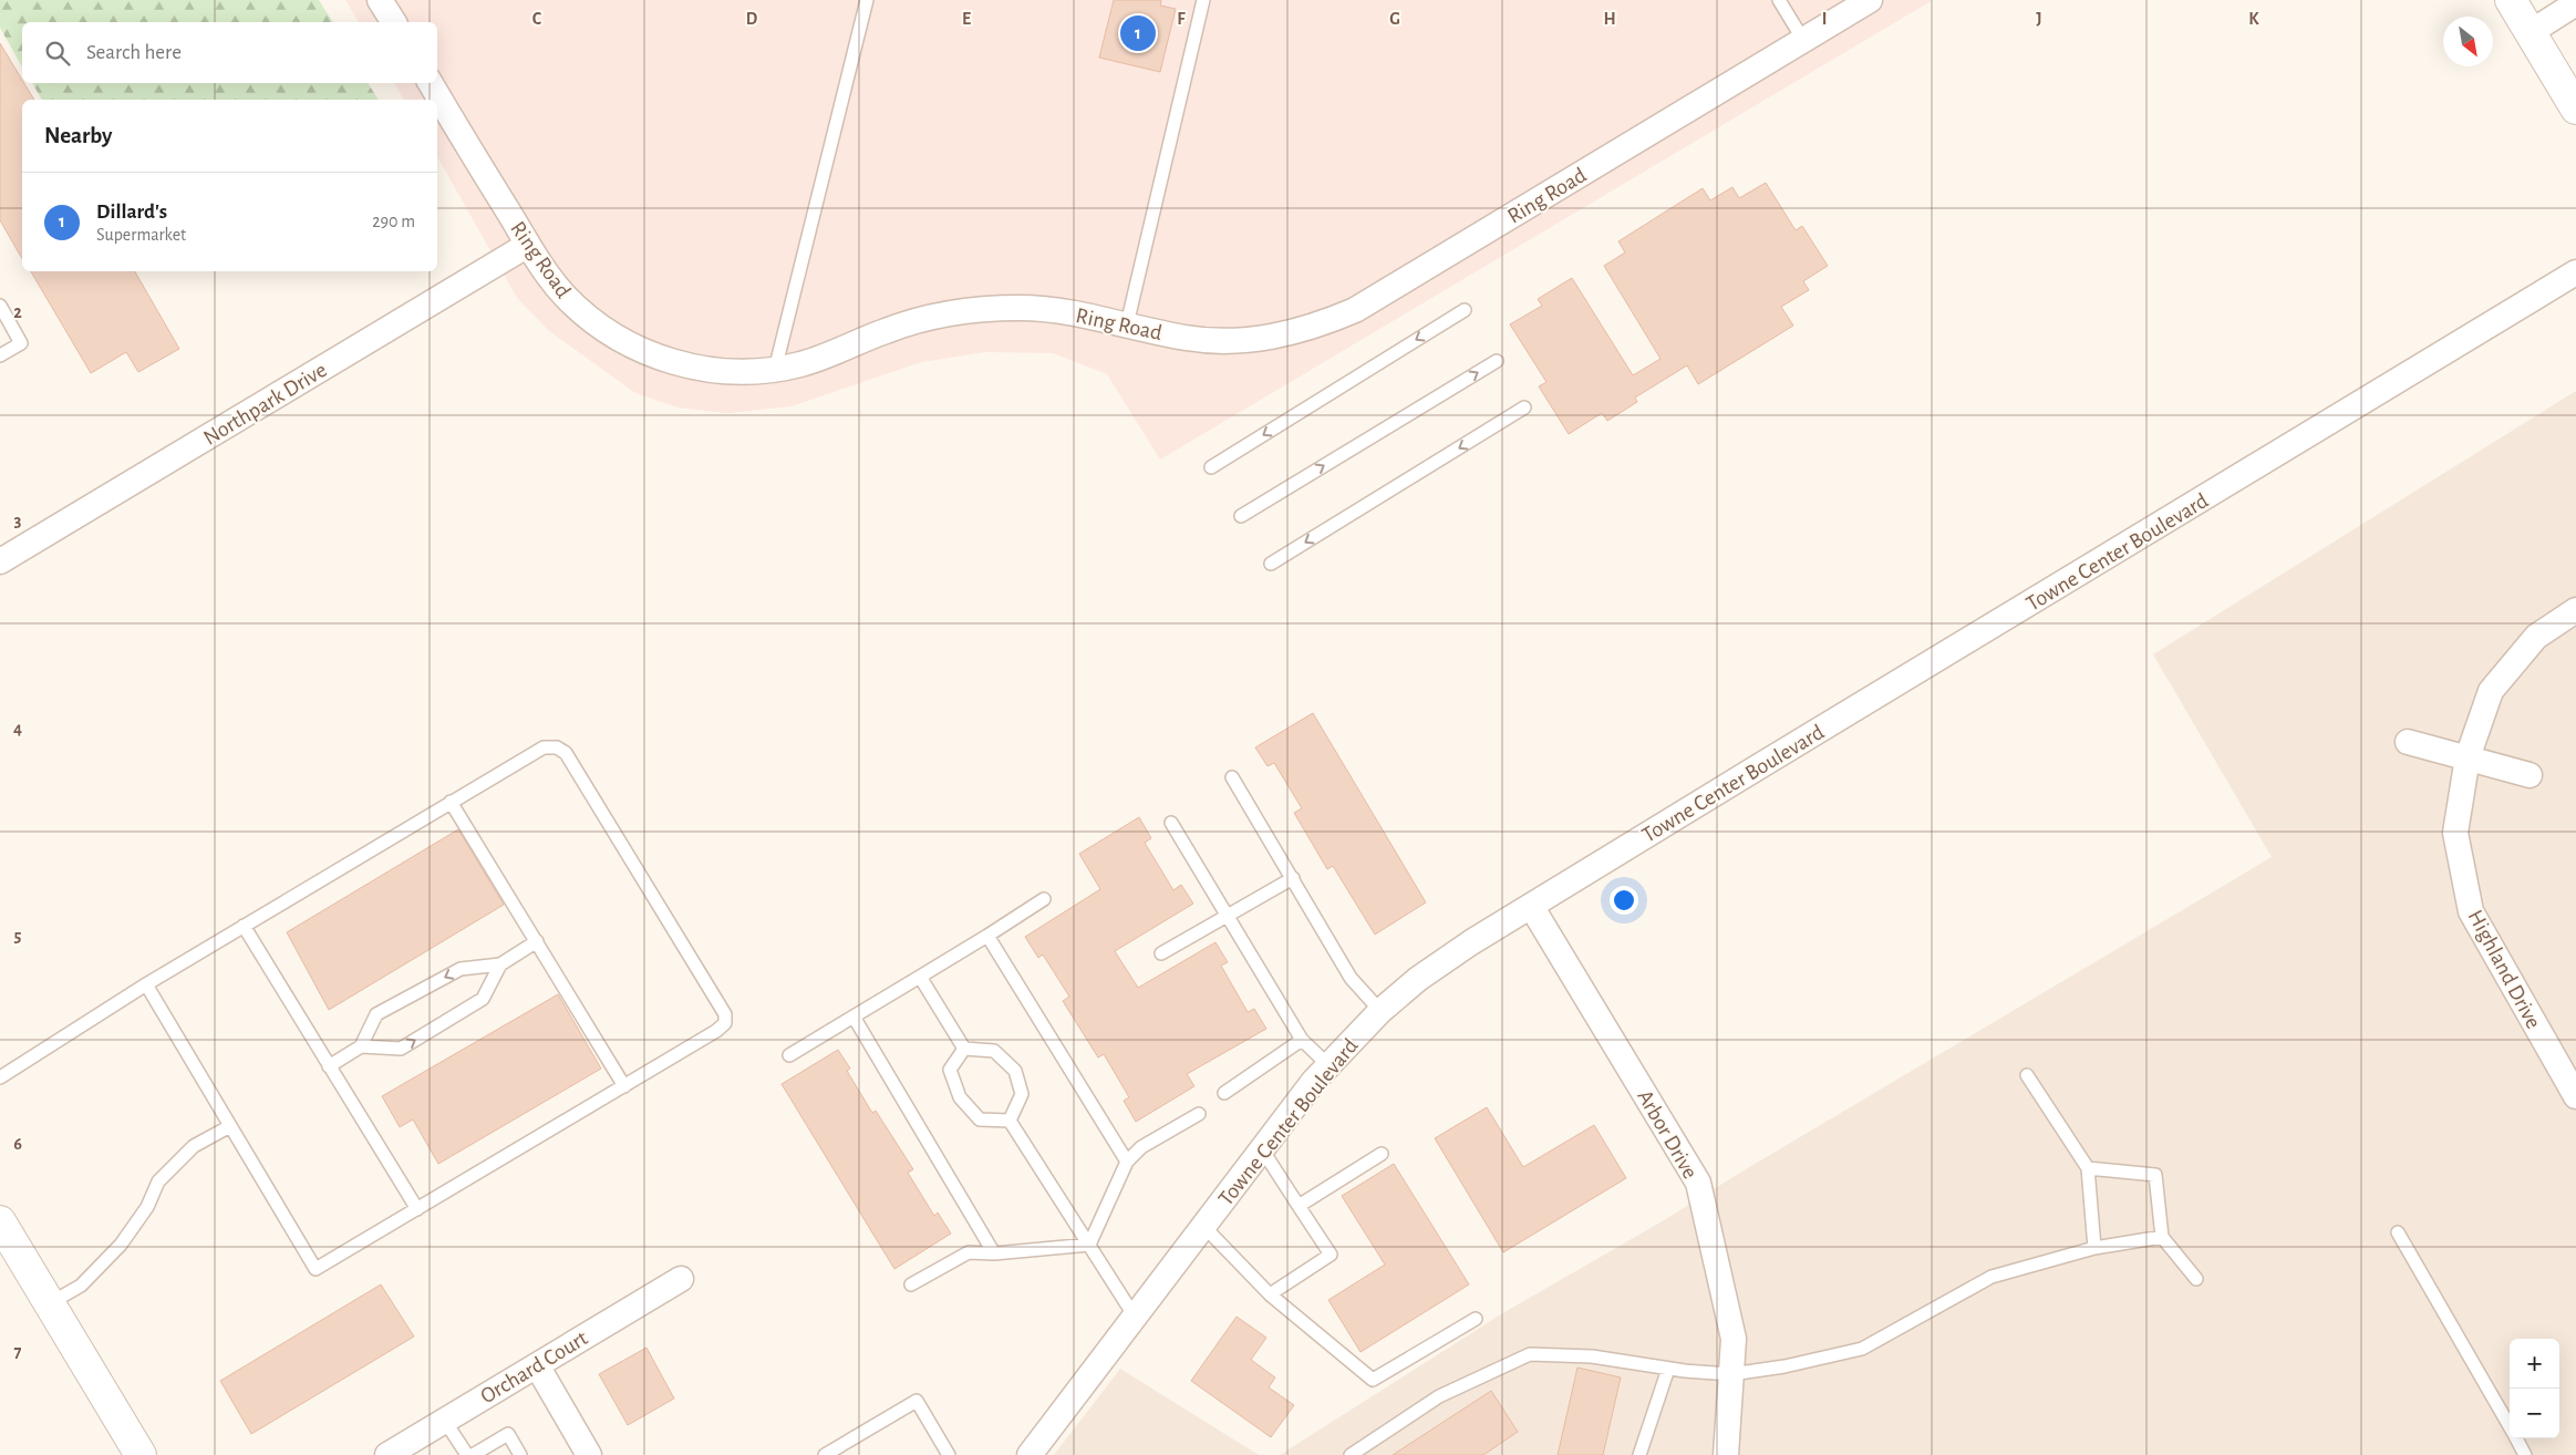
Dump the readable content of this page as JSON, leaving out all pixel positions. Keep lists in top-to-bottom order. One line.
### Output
{"streets":{"street":["Ring Road","Northpark Drive","Towne Center Boulevard","Highland Drive","Arbor Drive","Orchard Court"]},"crossings":[["Ring Road","Northpark Drive"],["Towne Center Boulevard","Arbor Drive"]],"north":"bottom right","page":{"pins":"1","search":"Search here","heading":"Nearby","list":[{"mark":"1","name":"Dillard's","note":"Supermarket","value":"290 m"}],"map_buttons":["+","−"]},"grid":{"columns":["C","D","E","F","G","H","I","J","K"],"rows":["2","3","4","5","6","7"]}}
